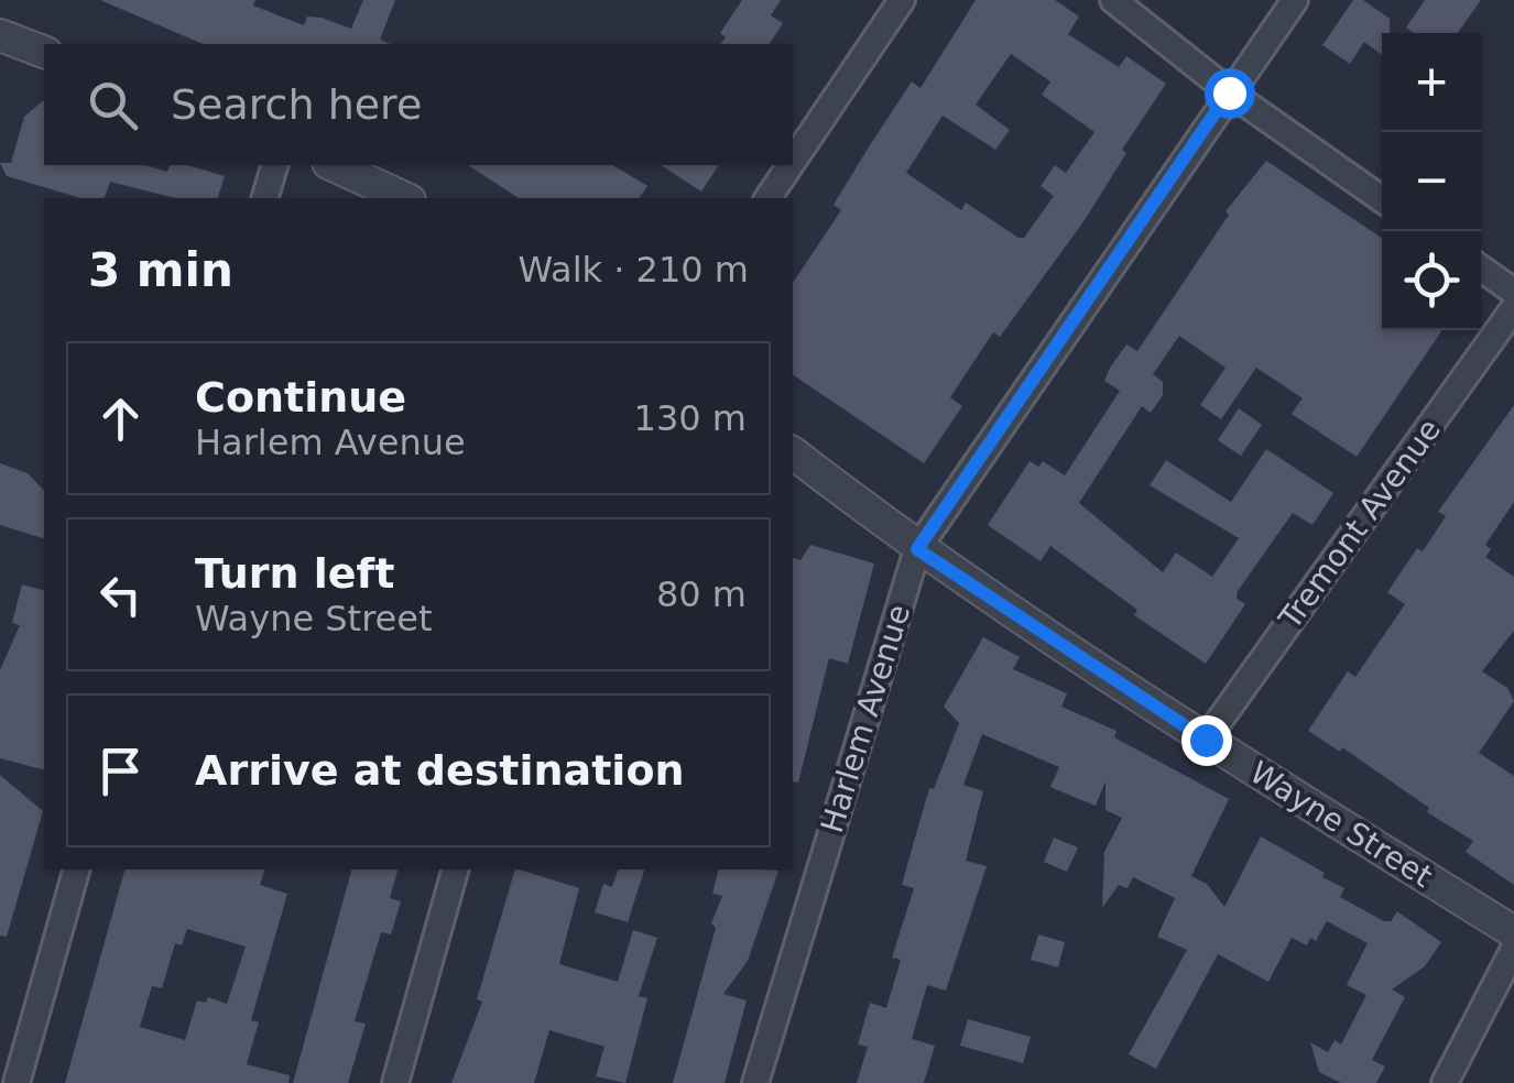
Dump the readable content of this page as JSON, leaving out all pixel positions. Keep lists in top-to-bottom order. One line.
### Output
{"streets":{"street":["Tremont Avenue","Harlem Avenue","Wayne Street"]},"crossings":[["Tremont Avenue","Wayne Street"],["Harlem Avenue","Wayne Street"]],"page":{"map_buttons":["+","−"],"search":"Search here","heading":["3 min","Walk · 210 m"],"list":[["Continue","Harlem Avenue","130 m"],["Turn left","Wayne Street","80 m"],"Arrive at destination"]}}
